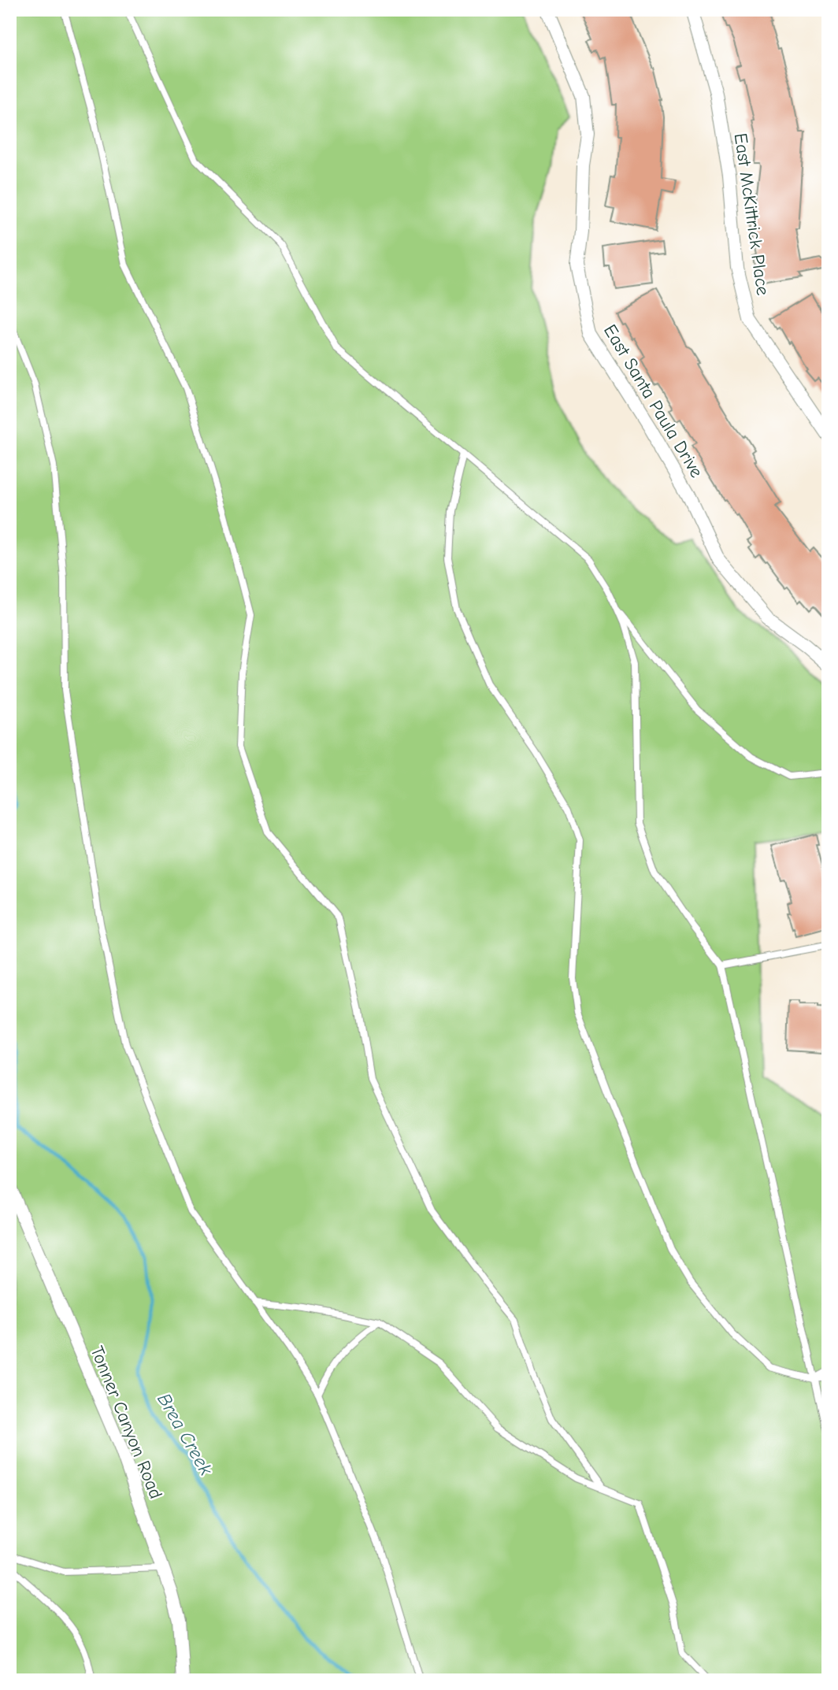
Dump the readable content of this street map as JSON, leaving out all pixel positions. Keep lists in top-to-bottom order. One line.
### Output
{"streets":{"street":["East McKittrick Place","East Santa Paula Drive","Tonner Canyon Road"]},"water":["Brea Creek"]}
